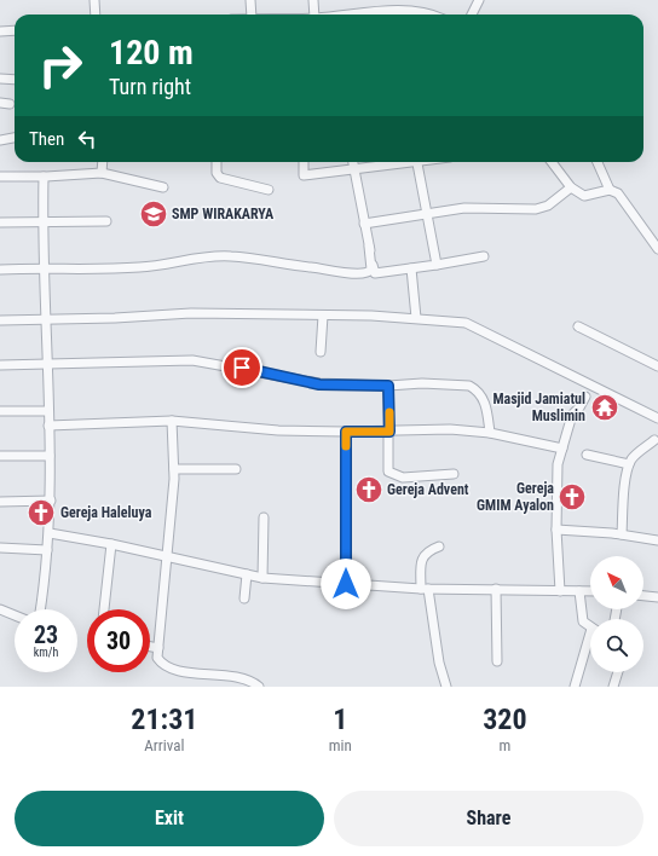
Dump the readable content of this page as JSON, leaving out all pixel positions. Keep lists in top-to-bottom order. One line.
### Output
{"places":{"school or university":["SMP WIRAKARYA"],"temple":["Masjid Jamiatul Muslimin"],"church":["Gereja Advent","Gereja GMIM Ayalon","Gereja Haleluya"]},"north":"top left","page":{"turn":["120 m","Turn right"],"then":"Then","speed":"23 km/h","limit":"30","eta":["21:31","Arrival","1","min","320","m"],"buttons":["Exit","Share"]}}
